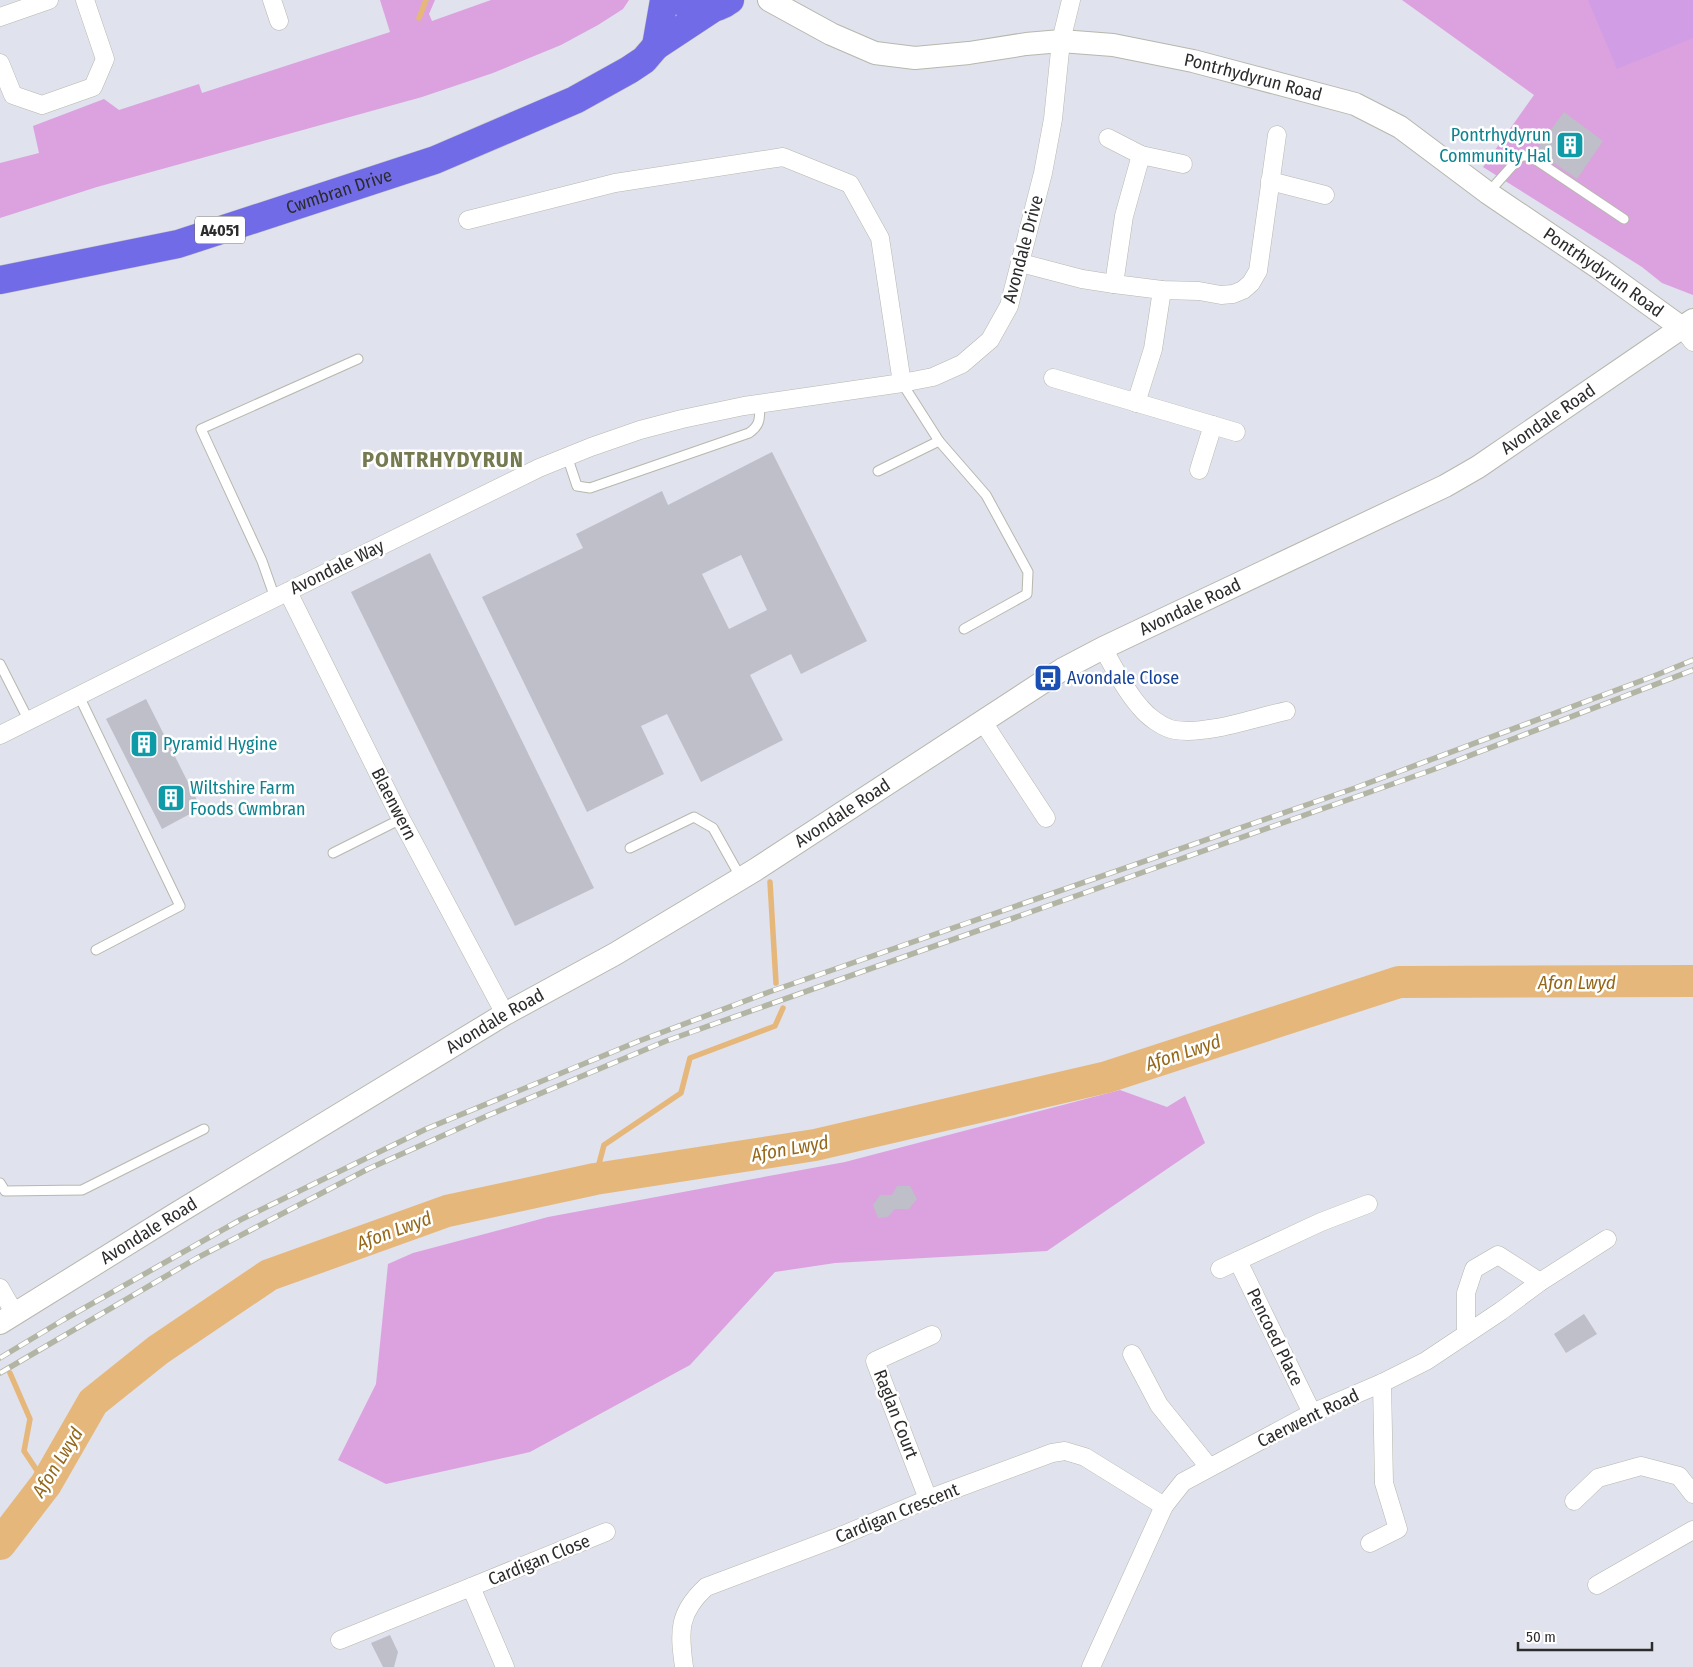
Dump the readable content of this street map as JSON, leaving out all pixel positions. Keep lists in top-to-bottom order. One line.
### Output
{"streets":{"main road":["Cwmbran Drive","A4051"],"street":["Pontrhydyrun Road","Avondale Drive","Avondale Road","Avondale Way","Blaenwern","Pencoed Place","Raglan Court","Caerwent Road","Cardigan Crescent","Cardigan Close"]},"crossings":[["Pontrhydyrun Road","Avondale Drive"],["Pontrhydyrun Road","Avondale Road"],["Cwmbran Drive","A4051"],["Avondale Drive","Avondale Way"],["Avondale Road","Blaenwern"],["Avondale Way","Blaenwern"],["Pencoed Place","Caerwent Road"],["Raglan Court","Cardigan Crescent"],["Caerwent Road","Cardigan Crescent"]],"districts":["PONTRHYDYRUN"],"water":["Afon Lwyd"],"places":{"building":["Pontrhydyrun Community Hal","Pyramid Hygine","Wiltshire Farm Foods Cwmbran"],"bus stop":["Avondale Close"]},"scale_bar":"50 m"}
